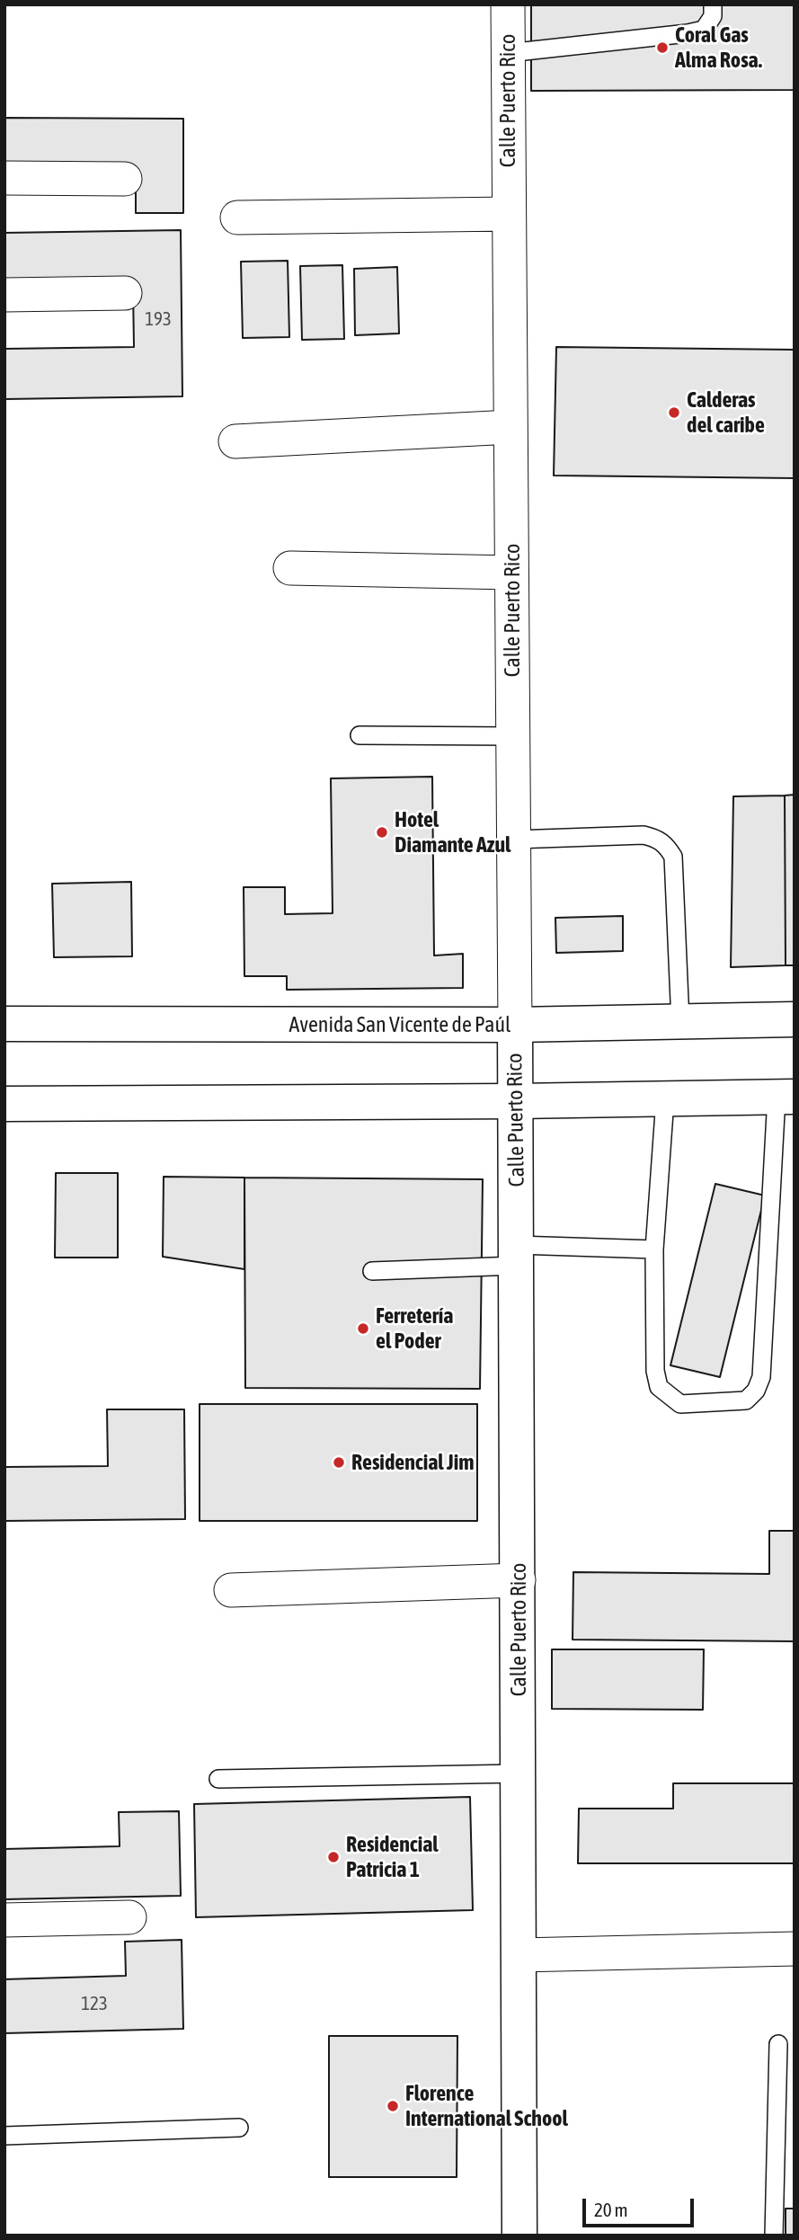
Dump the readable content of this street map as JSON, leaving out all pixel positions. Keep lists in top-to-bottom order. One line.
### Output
{"streets":{"main road":["Calle Puerto Rico","Avenida San Vicente de Paúl"]},"crossings":[["Calle Puerto Rico","Avenida San Vicente de Paúl"]],"places":["Coral Gas Alma Rosa.","Calderas del caribe","Hotel Diamante Azul","Ferretería el Poder","Residencial Jim","Residencial Patricia 1","Florence International School"],"house_numbers":["193","123"],"scale_bar":"20 m"}
